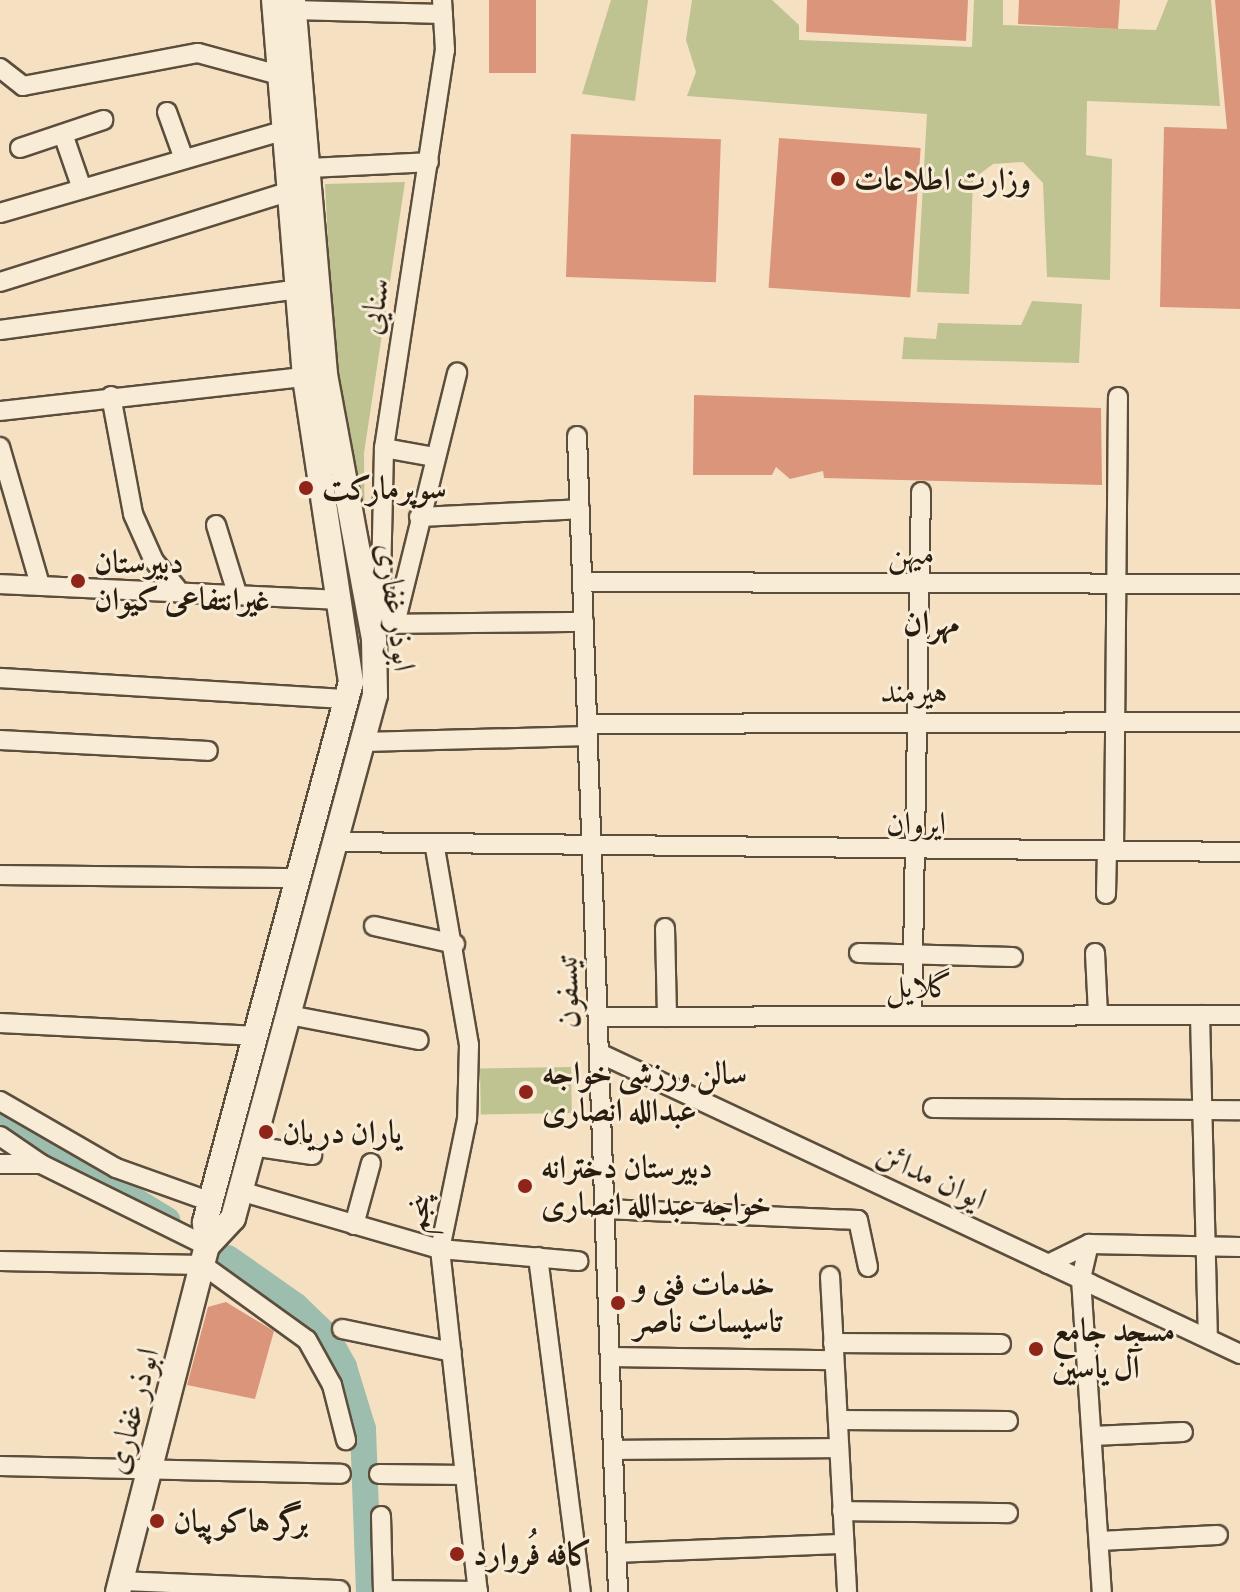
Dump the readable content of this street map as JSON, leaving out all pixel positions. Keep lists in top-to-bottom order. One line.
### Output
{"streets":{"main road":["ابوذر غفاری"],"street":["سنایی","میهن","هیرمند","ایروان","گلایل","تیسفون","ایوان مدائن","پنجم"]},"crossings":[["سنایی","ابوذر غفاری"],["میهن","تیسفون"],["ابوذر غفاری","هیرمند"],["ابوذر غفاری","ایروان"],["هیرمند","تیسفون"],["ایروان","تیسفون"],["ایروان","پنجم"],["گلایل","تیسفون"],["تیسفون","ایوان مدائن"]],"districts":["مهران"],"places":["وزارت اطلاعات","سوپرمارکت","دبیرستان غیرانتفاعی کیوان","سالن ورزشی خواجه عبدالله انصاری","یاران دریان","دبیرستان دخترانه خواجه عبدالله انصاری","خدمات فنی و تاسیسات ناصر","مسجد جامع آل یاسین","برگر هاکوپیان","کافه فُروارد"]}
